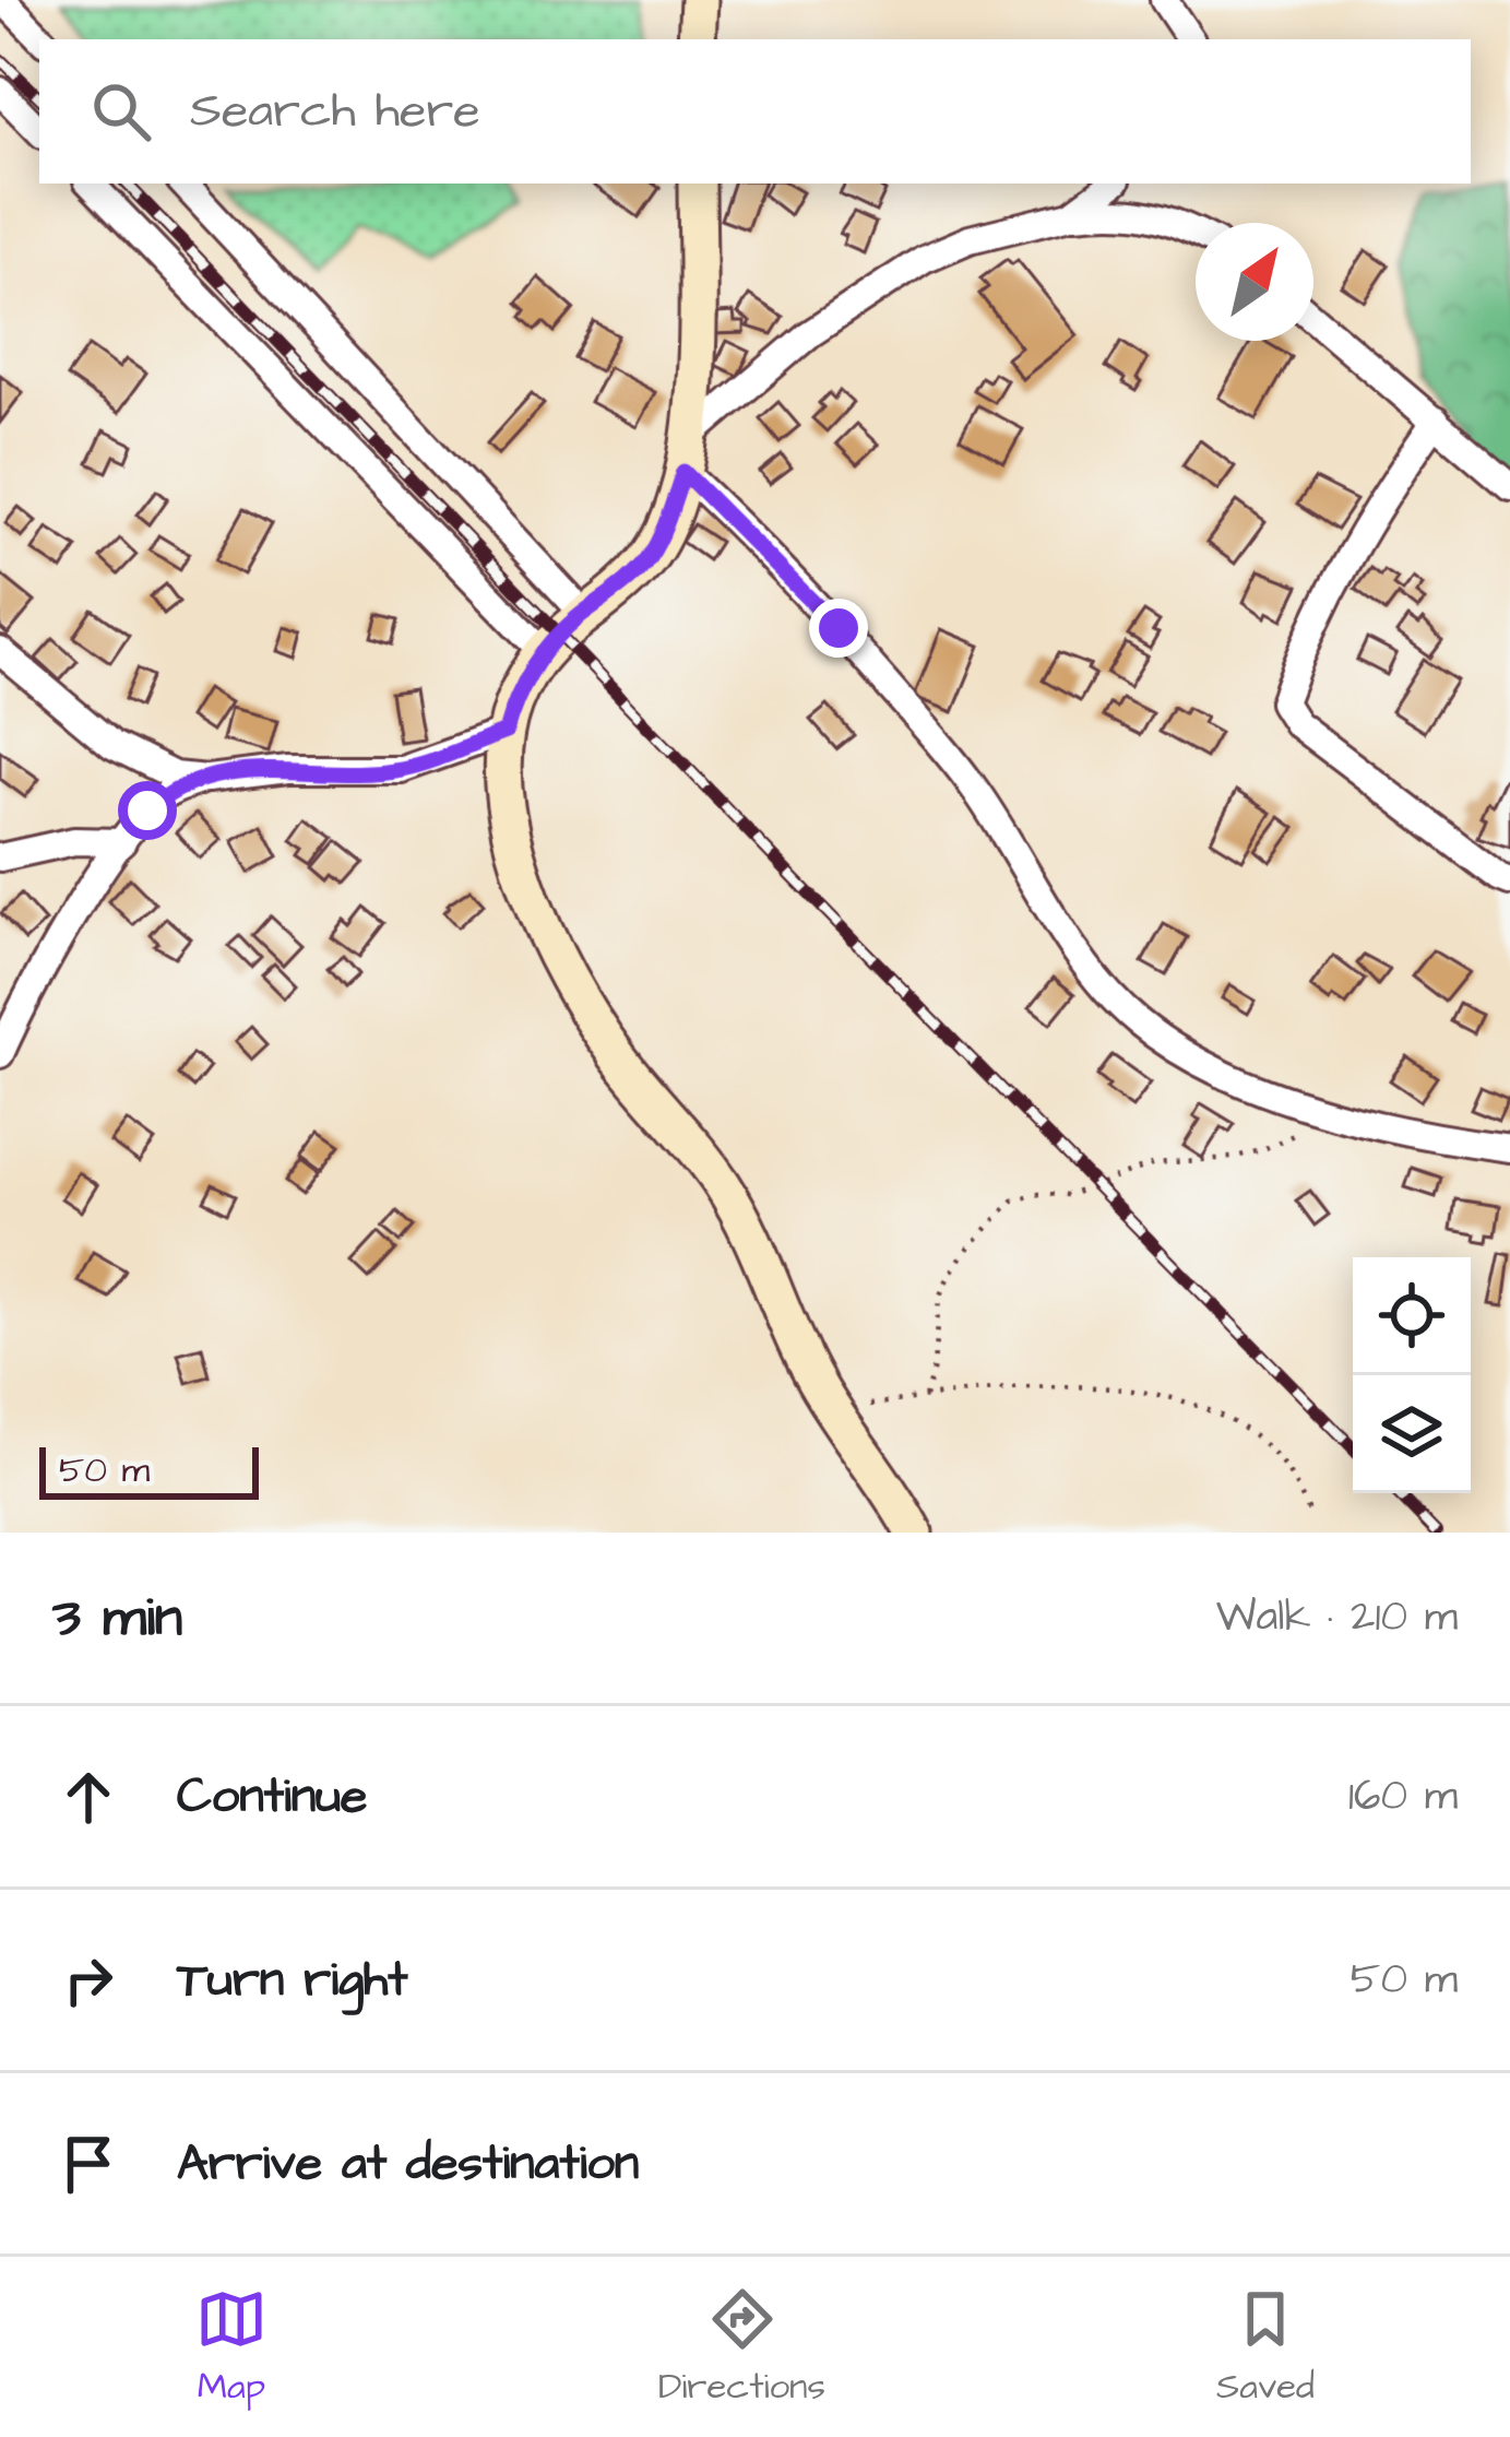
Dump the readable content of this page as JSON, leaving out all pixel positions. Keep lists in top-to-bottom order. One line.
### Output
{"scale_bar":"50 m","north":"top right","page":{"search":"Search here","scale":"50 m","heading":["3 min","Walk · 210 m"],"list":[["Continue","160 m"],["Turn right","50 m"],"Arrive at destination"],"nav":["Map","Directions","Saved"]}}
